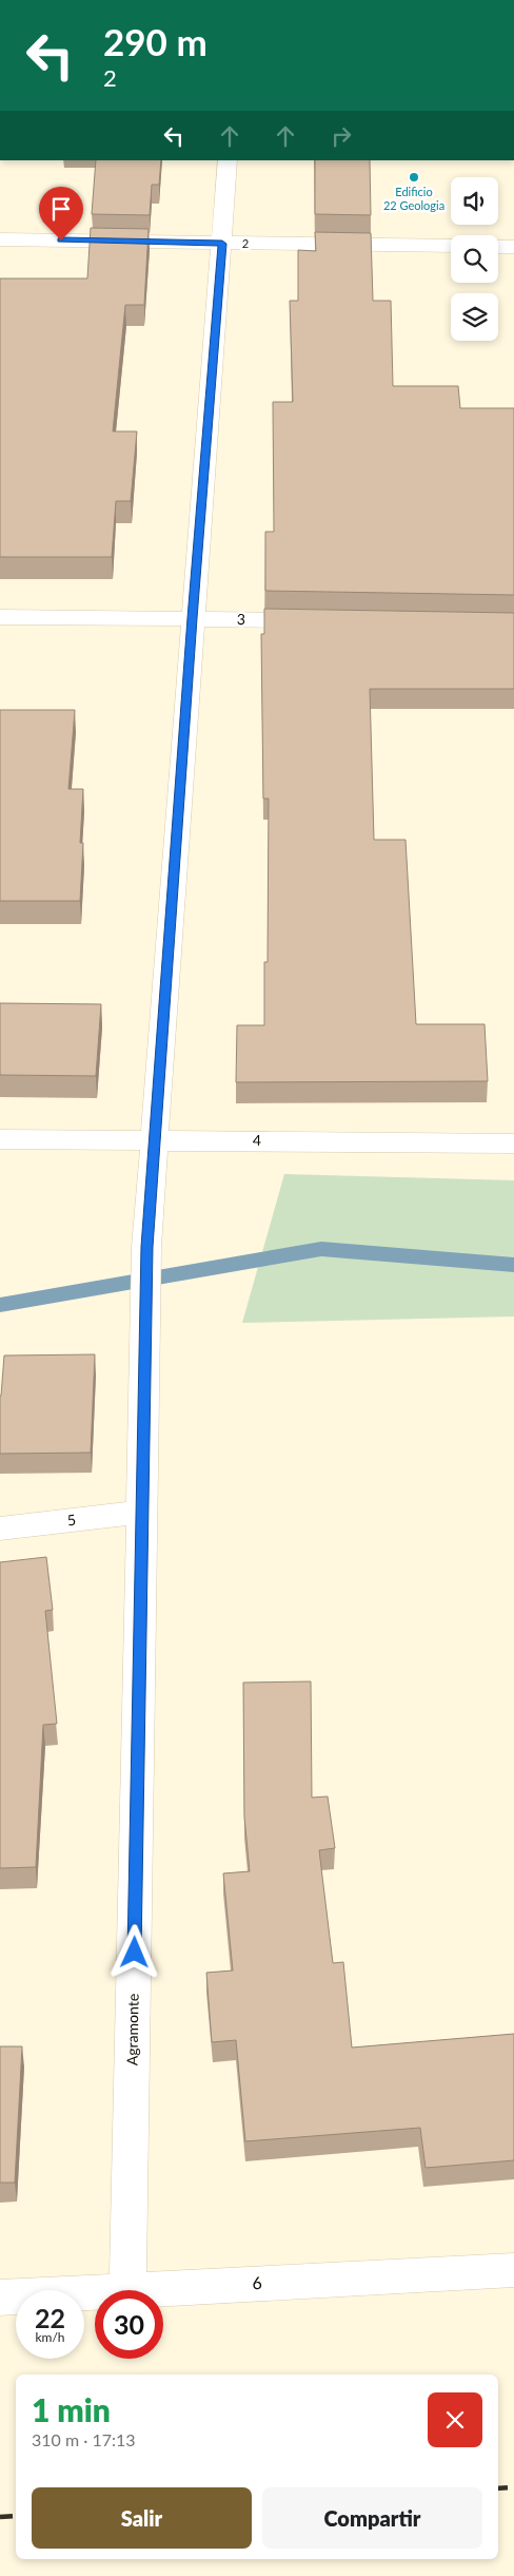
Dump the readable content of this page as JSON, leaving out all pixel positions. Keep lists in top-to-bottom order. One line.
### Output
{"streets":{"street":["2","3","4","5","Agramonte","6"]},"crossings":[["2","Agramonte"],["3","Agramonte"],["4","Agramonte"],["5","Agramonte"],["Agramonte","6"]],"places":["Edificio 22 Geologia"],"page":{"turn":["290 m","2"],"speed":"22 km/h","limit":"30","heading":["1 min","310 m · 17:13"],"buttons":["Salir","Compartir"]}}
